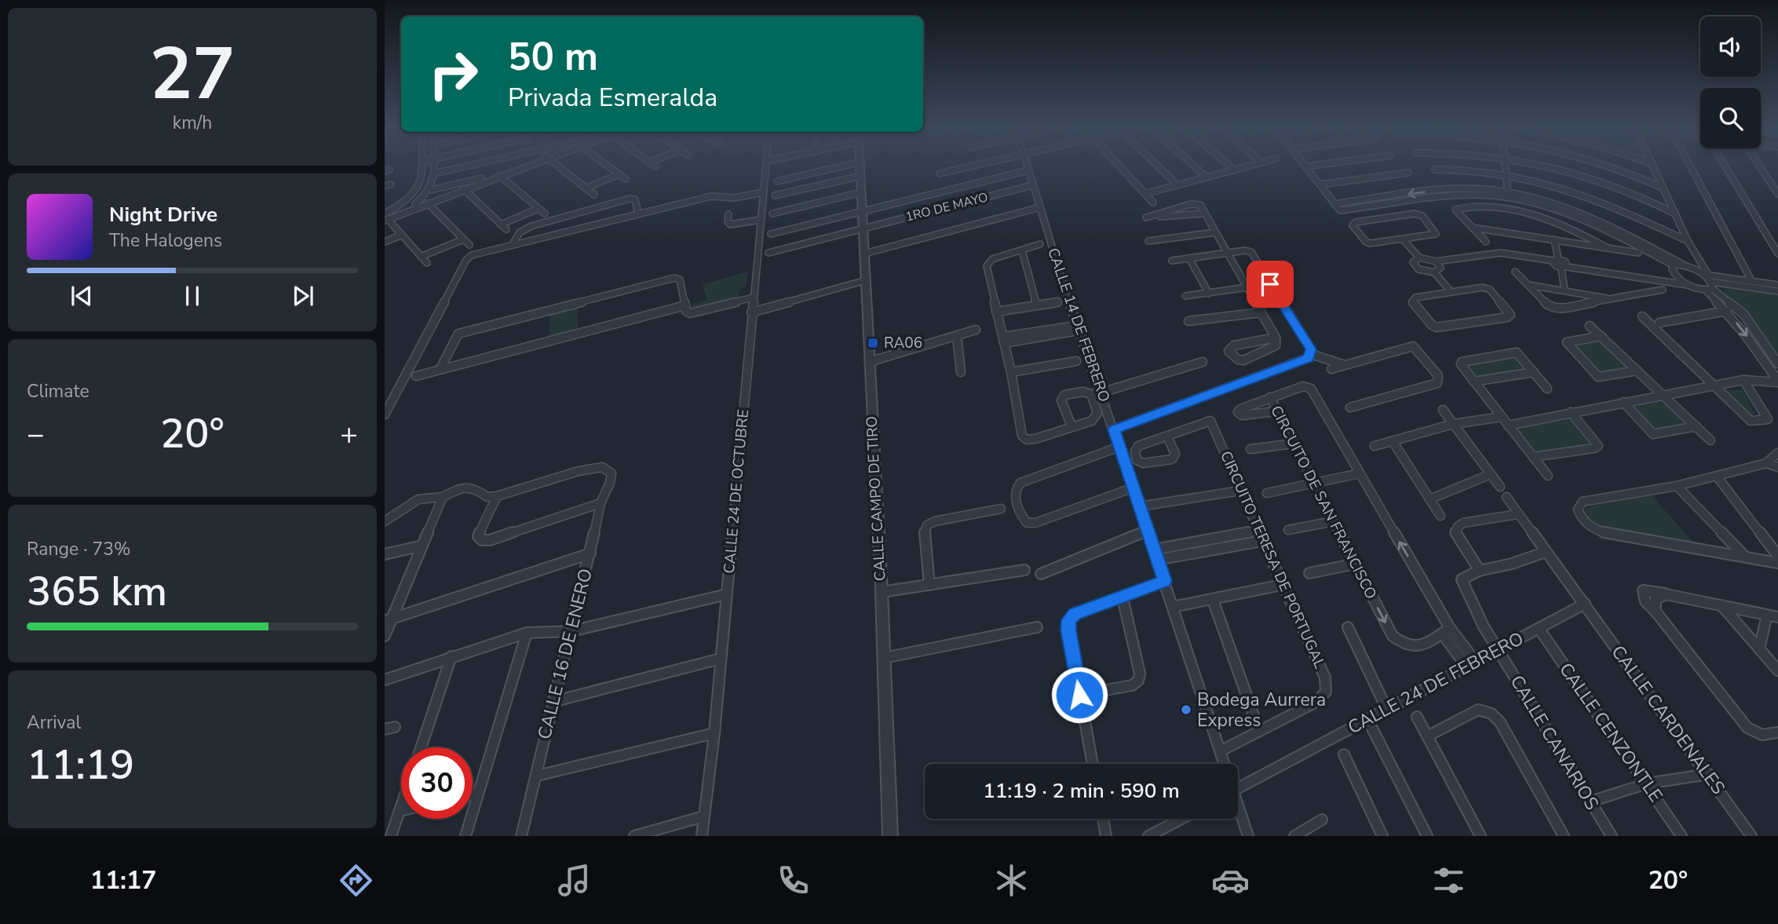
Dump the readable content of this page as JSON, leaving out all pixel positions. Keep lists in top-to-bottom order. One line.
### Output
{"streets":{"street":["1RO DE MAYO","CALLE 14 DE FEBRERO","CALLE 24 DE OCTUBRE","CALLE CAMPO DE TIRO","CIRCUITO DE SAN FRANCISCO","CIRCUITO TERESA DE PORTUGAL","CALLE 16 DE ENERO","CALLE 24 DE FEBRERO","CALLE CARDENALES","CALLE CENZONTLE","CALLE CANARIOS"]},"crossings":[["1RO DE MAYO","CALLE 14 DE FEBRERO"],["1RO DE MAYO","CALLE CAMPO DE TIRO"],["CALLE 14 DE FEBRERO","CIRCUITO TERESA DE PORTUGAL"],["CIRCUITO DE SAN FRANCISCO","CALLE 24 DE FEBRERO"],["CALLE 24 DE FEBRERO","CALLE CARDENALES"],["CALLE 24 DE FEBRERO","CALLE CENZONTLE"],["CALLE 24 DE FEBRERO","CALLE CANARIOS"]],"places":{"transit":["RA06"],"other":["Bodega Aurrera Express"]},"page":{"tile":[["27","km/h"],"Climate",["Range · 73%","365 km"],["Arrival","11:19"]],"turn":["50 m","Privada Esmeralda"],"song":["Night Drive","The Halogens"],"heat":["−","20°","+"],"limit":"30","trip":"11:19 · 2 min · 590 m","tabs":["11:17","20°"]}}
